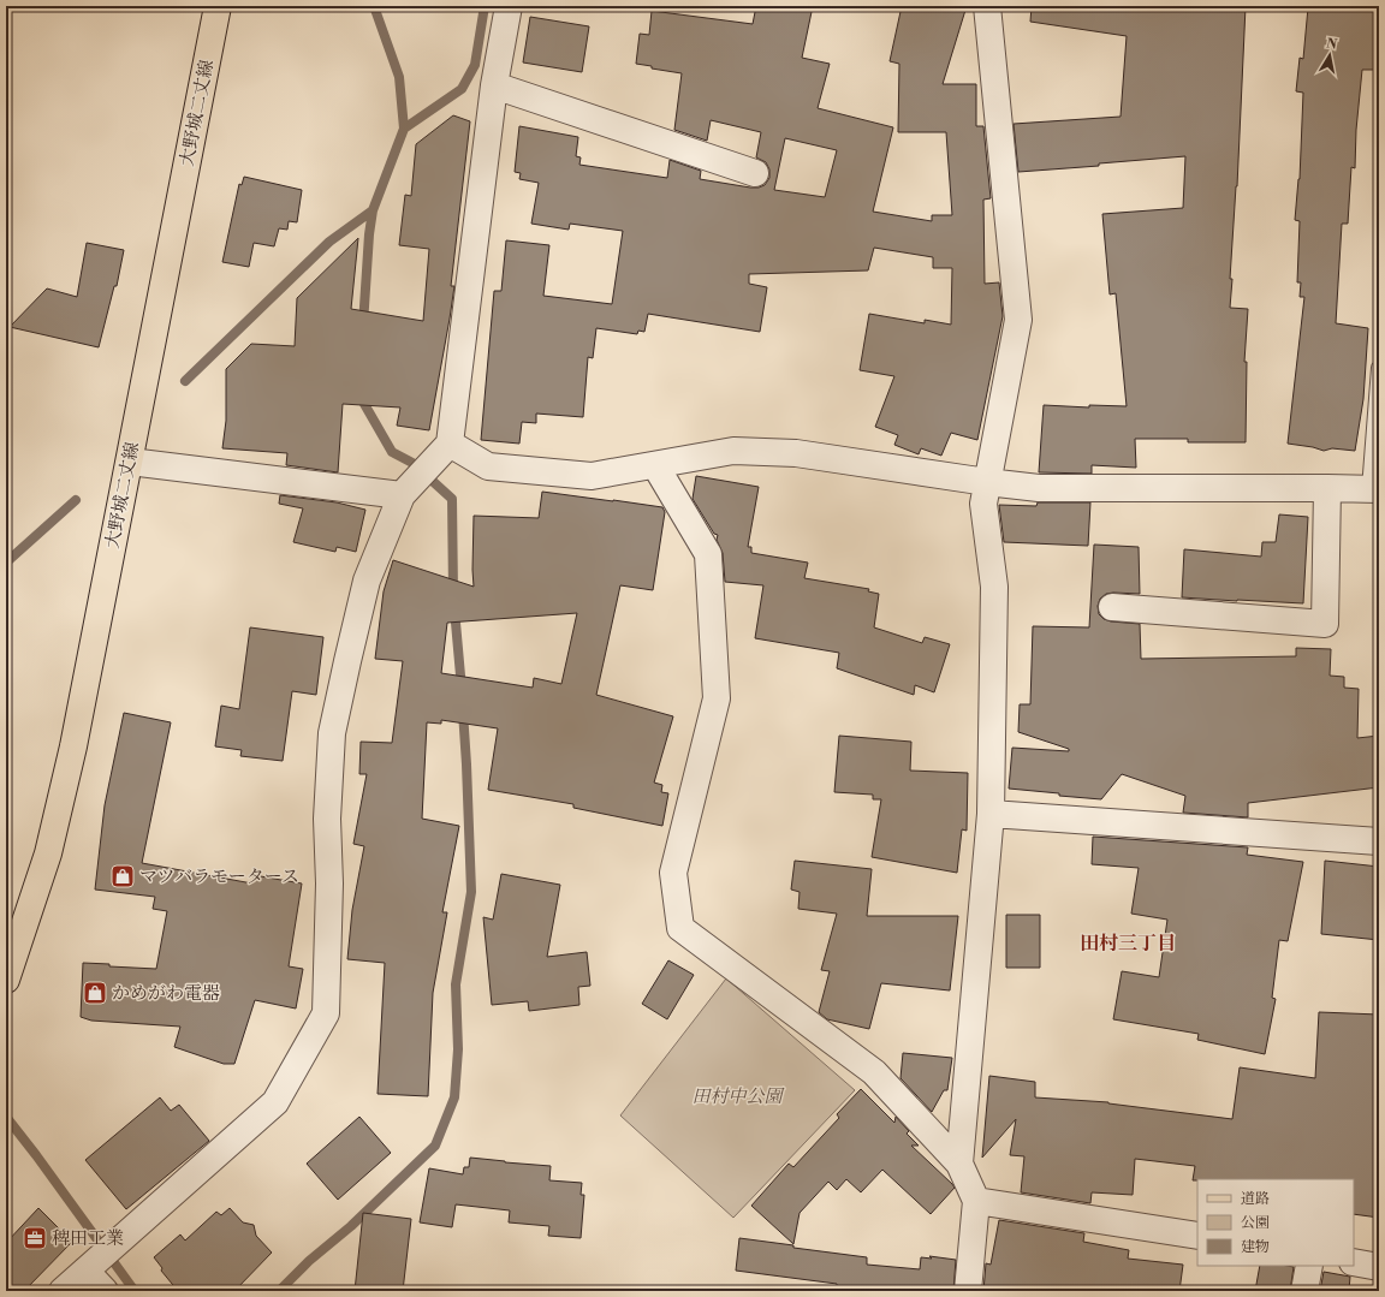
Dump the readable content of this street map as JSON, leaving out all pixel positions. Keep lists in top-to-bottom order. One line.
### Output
{"streets":{"main road":["大野城二丈線"]},"districts":["田村三丁目"],"parks":["田村中公園"],"places":{"shop":["マツバラモータース","かめがわ電器"],"office":["稗田工業"]},"legend":["道路","公園","建物"],"north":"top"}
